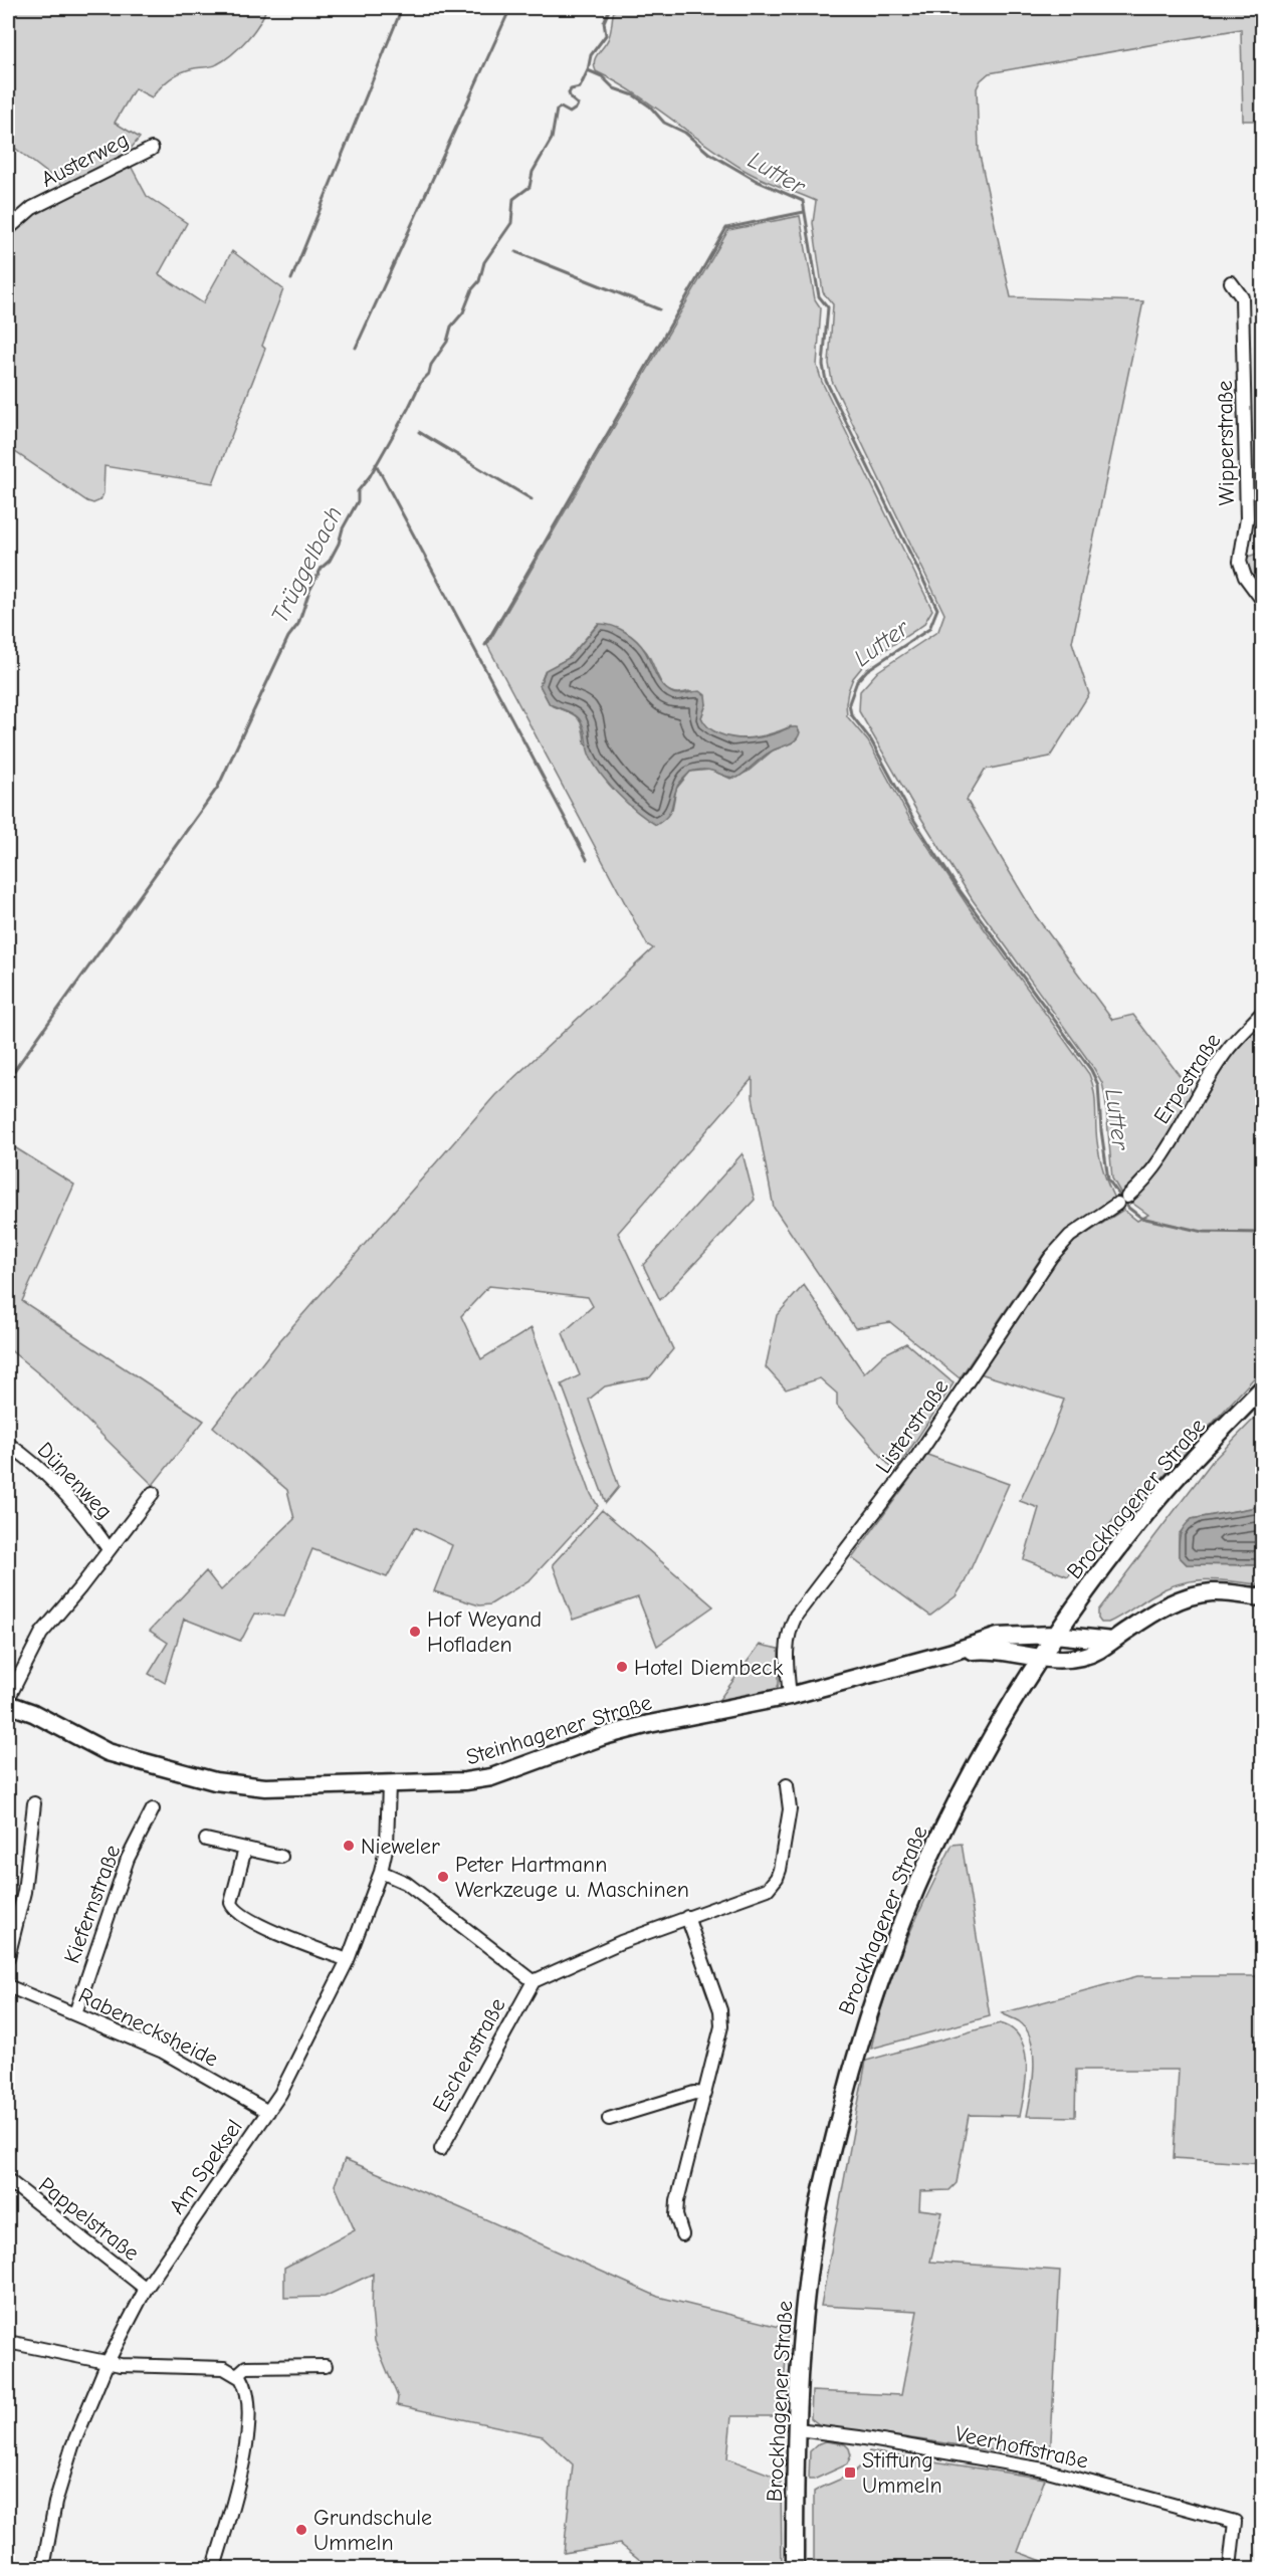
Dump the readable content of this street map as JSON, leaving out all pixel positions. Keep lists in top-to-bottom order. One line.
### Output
{"streets":{"main road":["Brockhagener Straße","Steinhagener Straße"],"street":["Austerweg","Wipperstraße","Erpestraße","Listerstraße","Dünenweg","Kiefernstraße","Rabenecksheide","Eschenstraße","Am Speksel","Pappelstraße","Veerhoffstraße"]},"crossings":[["Erpestraße","Listerstraße"],["Listerstraße","Steinhagener Straße"],["Brockhagener Straße","Steinhagener Straße"],["Brockhagener Straße","Veerhoffstraße"],["Steinhagener Straße","Am Speksel"],["Kiefernstraße","Rabenecksheide"],["Rabenecksheide","Am Speksel"],["Am Speksel","Pappelstraße"]],"water":["Lutter","Trüggelbach"],"places":{"other":["Hof Weyand Hofladen","Hotel Diembeck","Nieweler","Peter Hartmann Werkzeuge u. Maschinen","Grundschule Ummeln"],"transit":["Stiftung Ummeln"]}}
